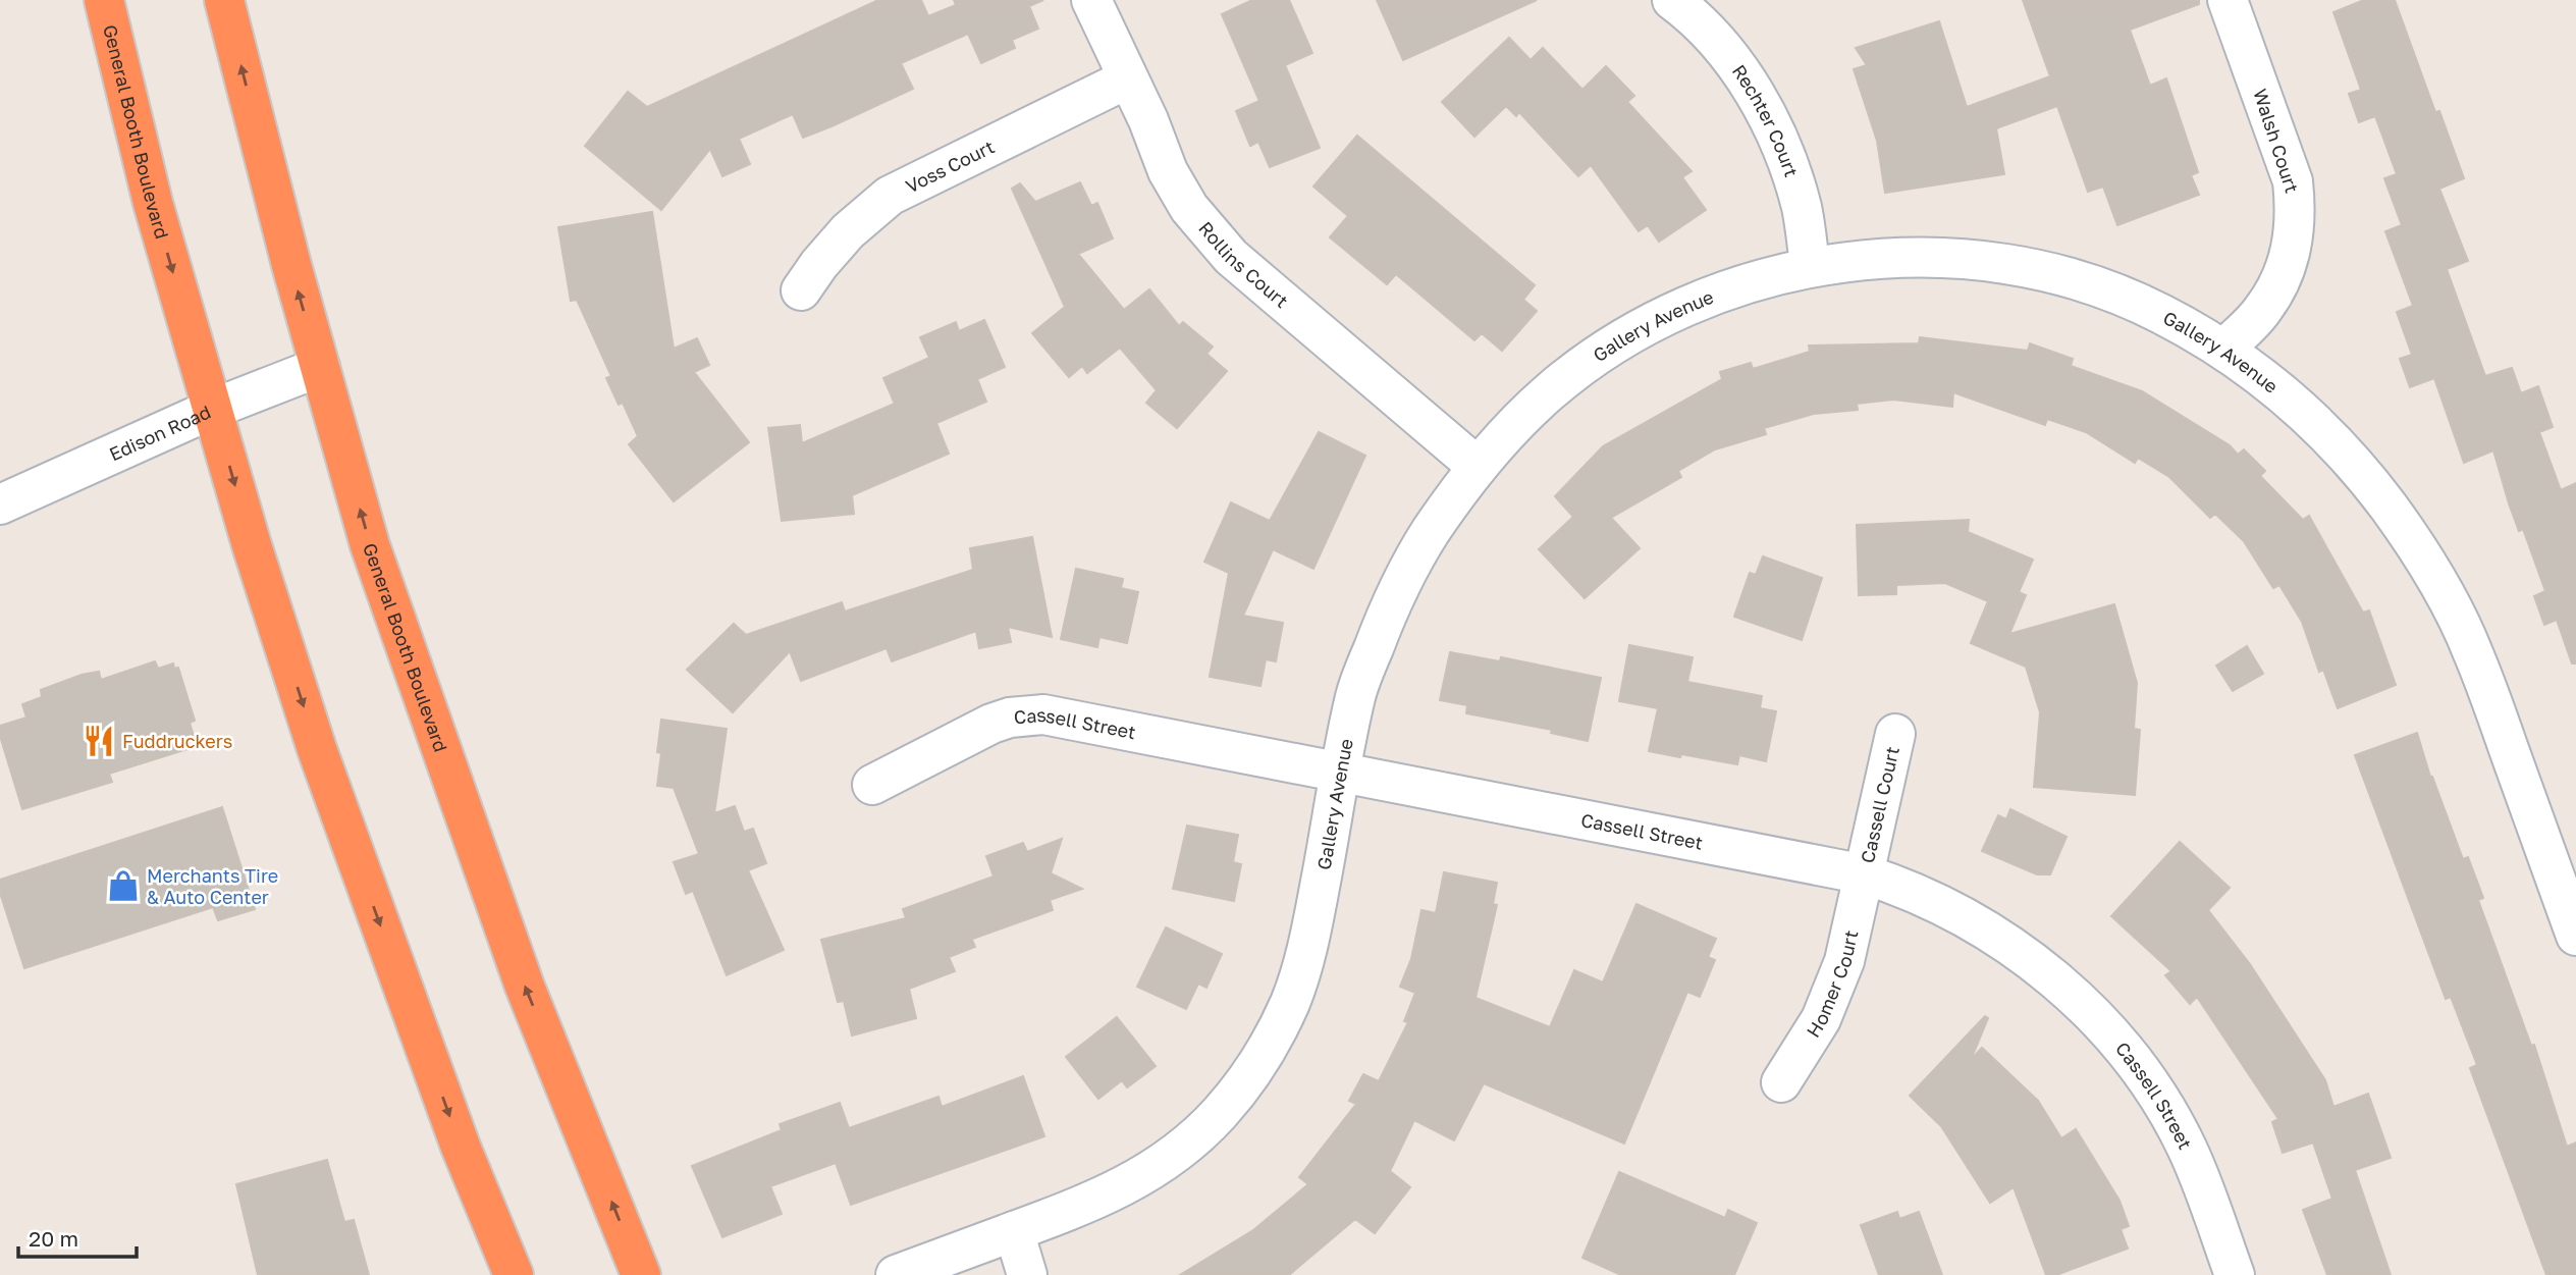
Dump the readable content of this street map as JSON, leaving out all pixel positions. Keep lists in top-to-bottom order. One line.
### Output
{"streets":{"highway":["General Booth Boulevard"],"street":["Rechter Court","Walsh Court","Voss Court","Rollins Court","Gallery Avenue","Edison Road","Cassell Street","Cassell Court","Homer Court"]},"crossings":[["Rechter Court","Gallery Avenue"],["General Booth Boulevard","Edison Road"],["Walsh Court","Gallery Avenue"],["Voss Court","Rollins Court"],["Rollins Court","Gallery Avenue"],["Gallery Avenue","Cassell Street"],["Cassell Street","Cassell Court"],["Cassell Street","Homer Court"],["Cassell Court","Homer Court"]],"places":{"restaurant":["Fuddruckers"],"shop":["Merchants Tire & Auto Center"]},"scale_bar":"20 m"}
